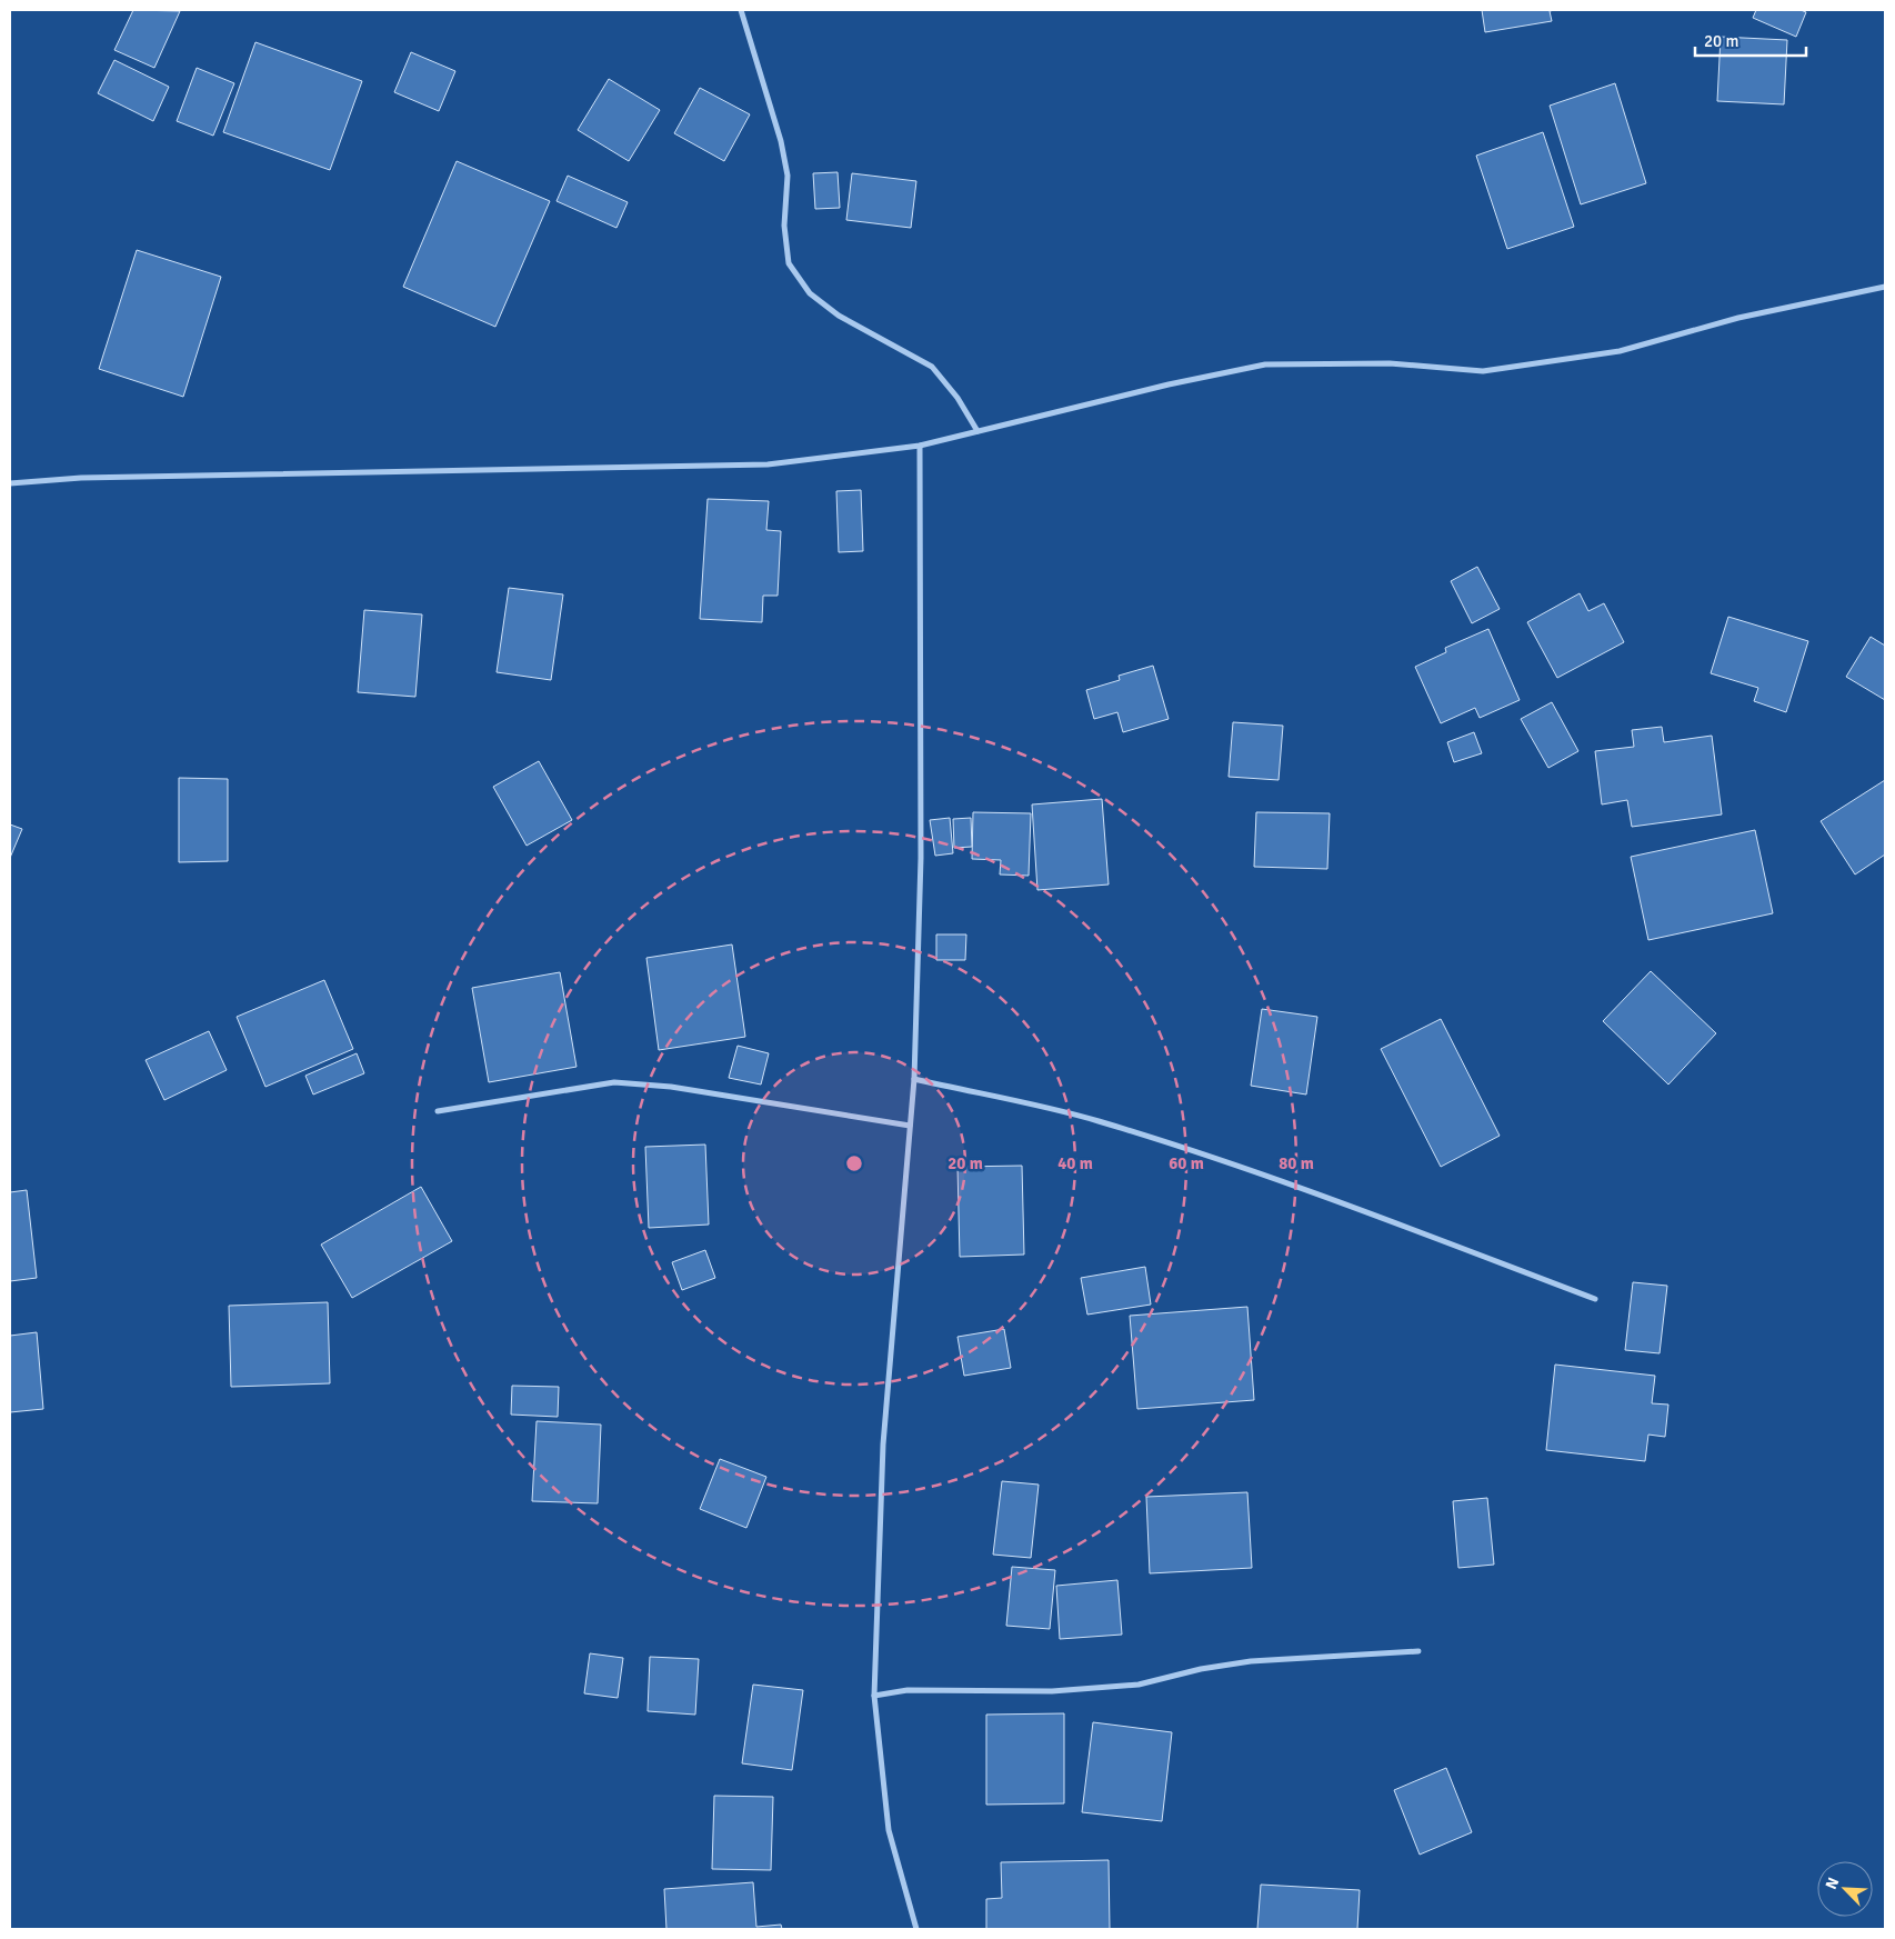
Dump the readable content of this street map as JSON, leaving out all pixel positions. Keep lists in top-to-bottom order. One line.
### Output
{"scale_bar":"20 m","north":"top left","rings":["20 m","40 m","60 m","80 m"]}
